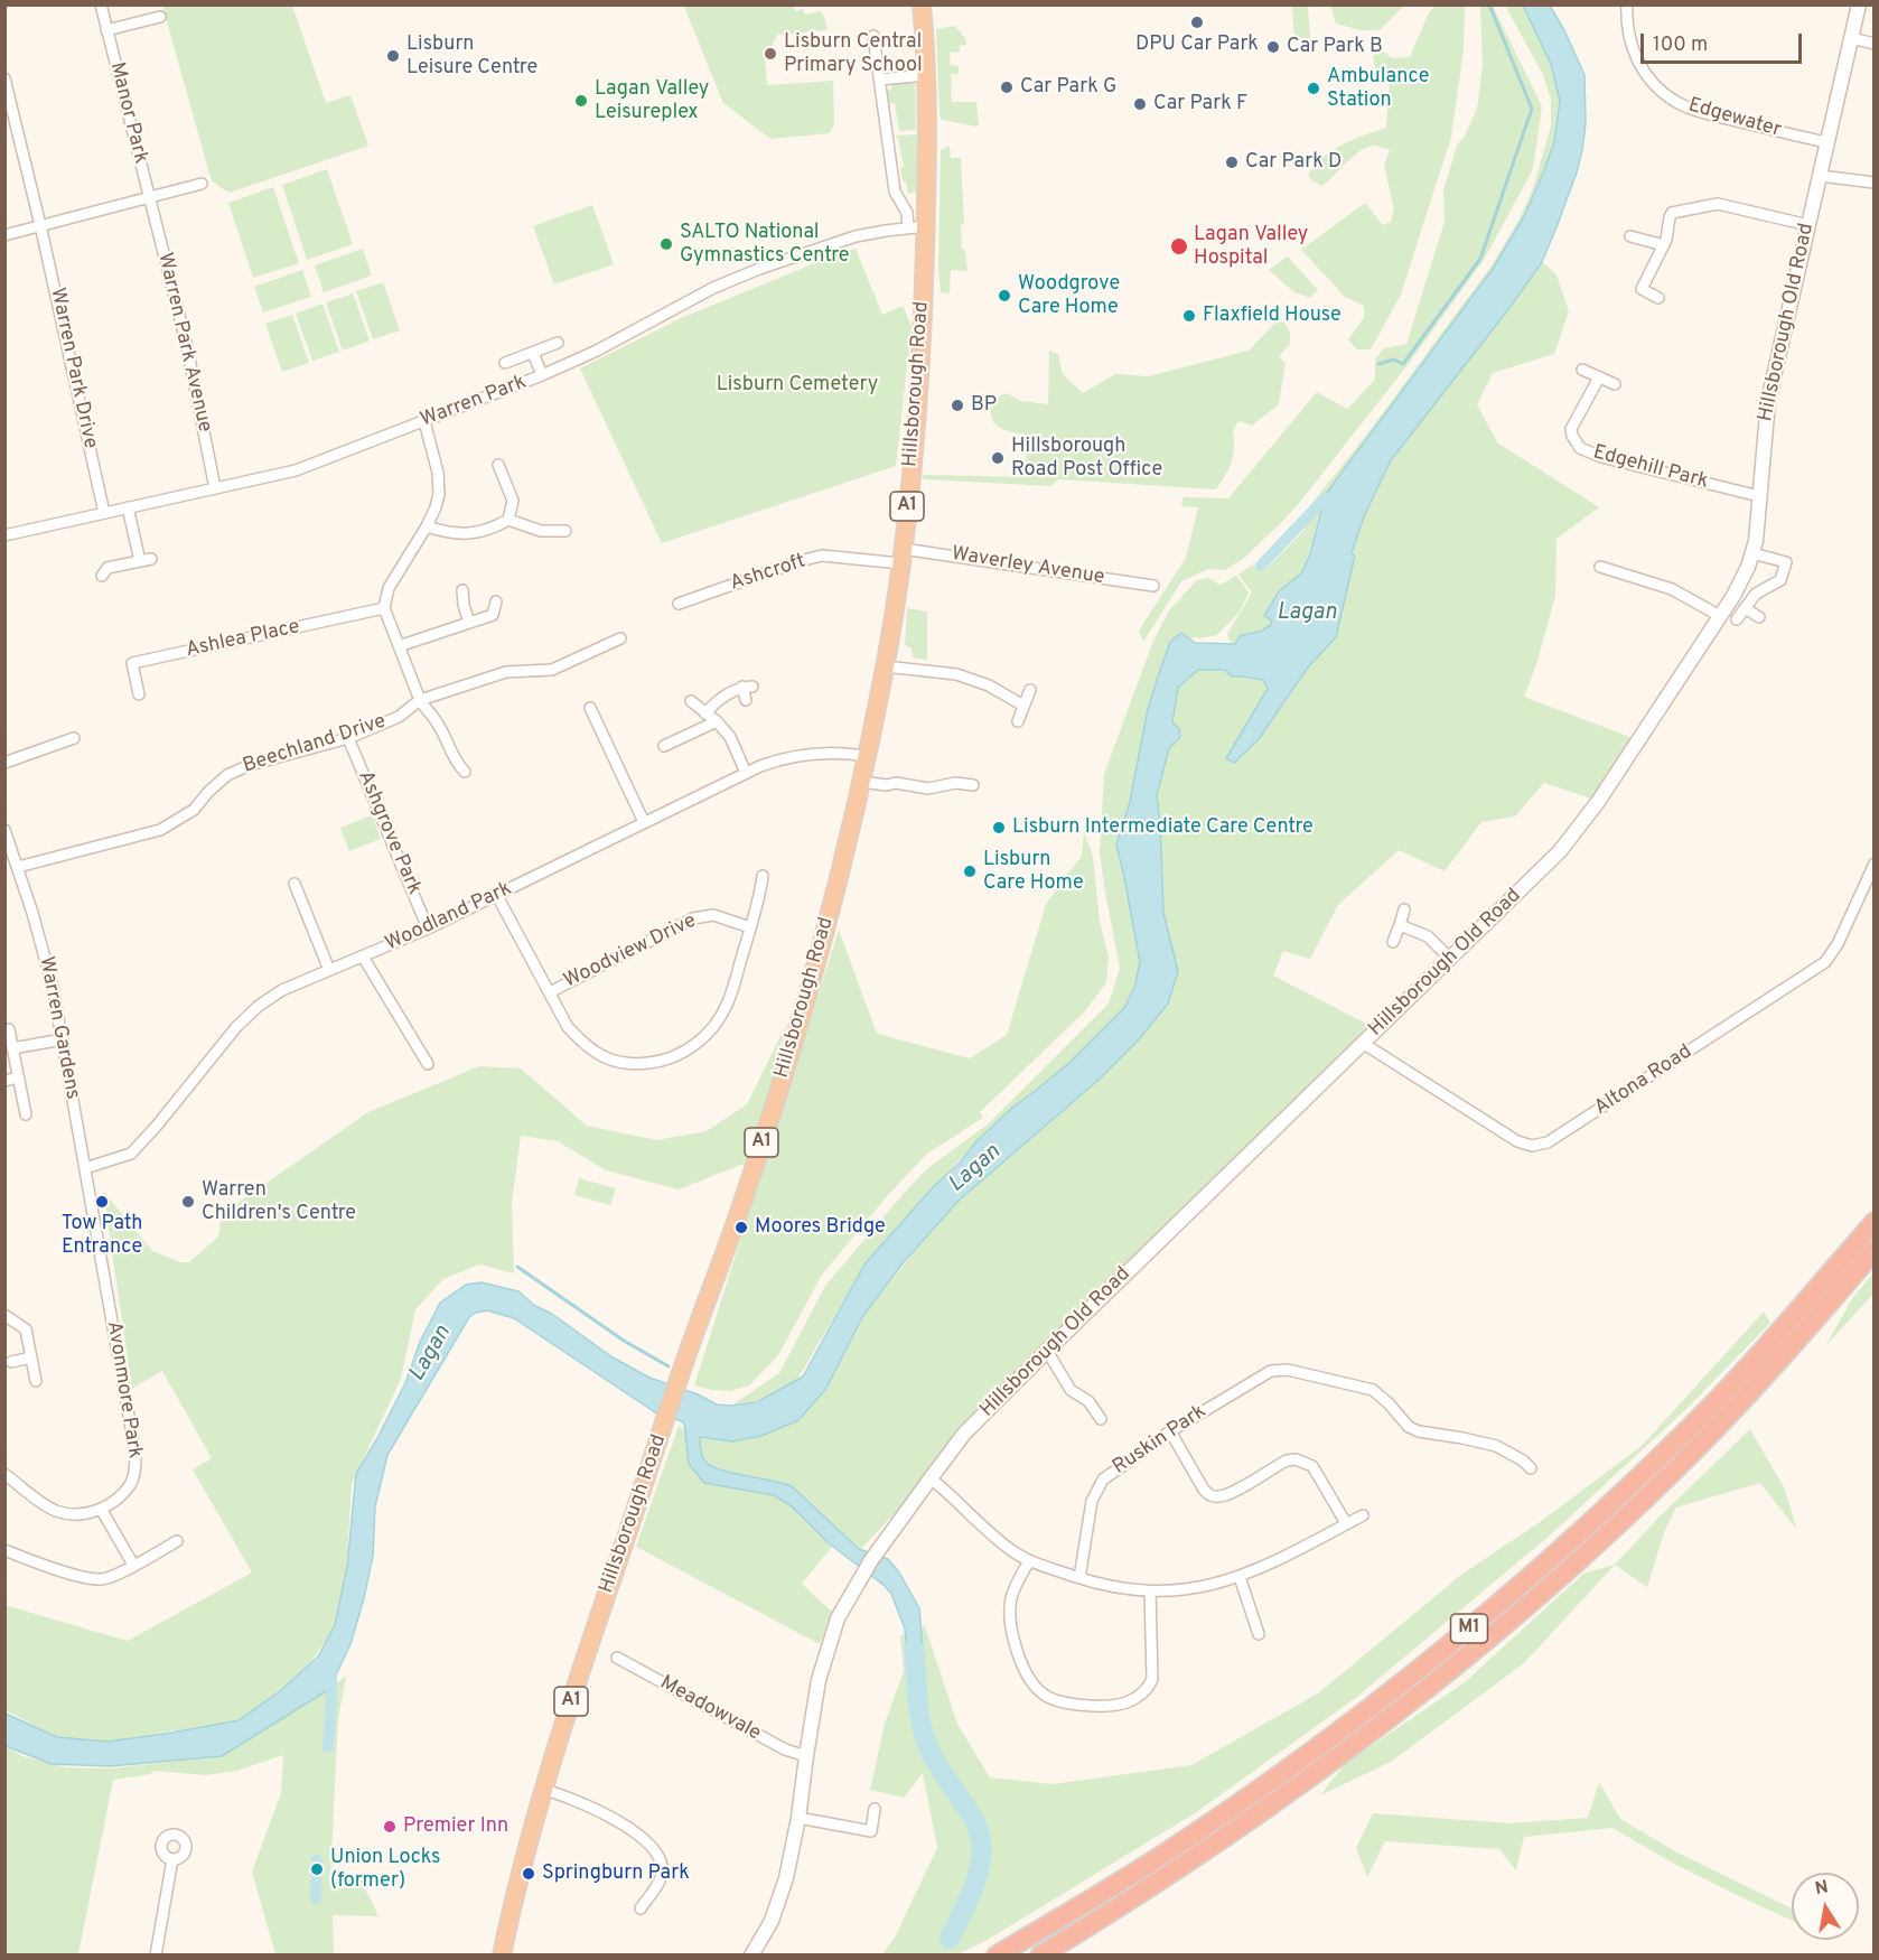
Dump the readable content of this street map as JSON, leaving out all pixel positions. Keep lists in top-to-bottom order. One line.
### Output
{"streets":{"highway":["Hillsborough Road","A1","M1"],"street":["Manor Park","Edgewater","Hillsborough Old Road","Warren Park Avenue","Warren Park Drive","Warren Park","Edgehill Park","Waverley Avenue","Ashcroft","Ashlea Place","Beechland Drive","Ashgrove Park","Woodland Park","Woodview Drive","Warren Gardens","Altona Road","Avonmore Park","Ruskin Park","Meadowvale"]},"crossings":[["Manor Park","Warren Park Avenue"],["Edgewater","Hillsborough Old Road"],["Hillsborough Old Road","Edgehill Park"],["Hillsborough Old Road","Altona Road"],["Hillsborough Old Road","Meadowvale"],["Warren Park Avenue","Warren Park"],["Warren Park Drive","Warren Park"],["Hillsborough Road","Warren Park"],["Hillsborough Road","Waverley Avenue"],["Hillsborough Road","Ashcroft"],["Hillsborough Road","Woodland Park"],["Waverley Avenue","Ashcroft"],["Beechland Drive","Ashgrove Park"],["Beechland Drive","Warren Gardens"],["Ashgrove Park","Woodland Park"],["Woodland Park","Warren Gardens"],["Warren Gardens","Avonmore Park"]],"water":["Lagan"],"parks":["Lisburn Cemetery"],"places":["DPU Car Park","Car Park B","Lisburn Central Primary School","Lisburn Leisure Centre","Car Park G","Ambulance Station","Lagan Valley Leisureplex","Car Park F","Car Park D","SALTO National Gymnastics Centre","Lagan Valley Hospital","Woodgrove Care Home","Flaxfield House","BP","Hillsborough Road Post Office","Lisburn Intermediate Care Centre","Lisburn Care Home","Tow Path Entrance","Warren Children's Centre","Moores Bridge","Premier Inn","Union Locks (former)","Springburn Park"],"scale_bar":"100 m","north":"top"}
